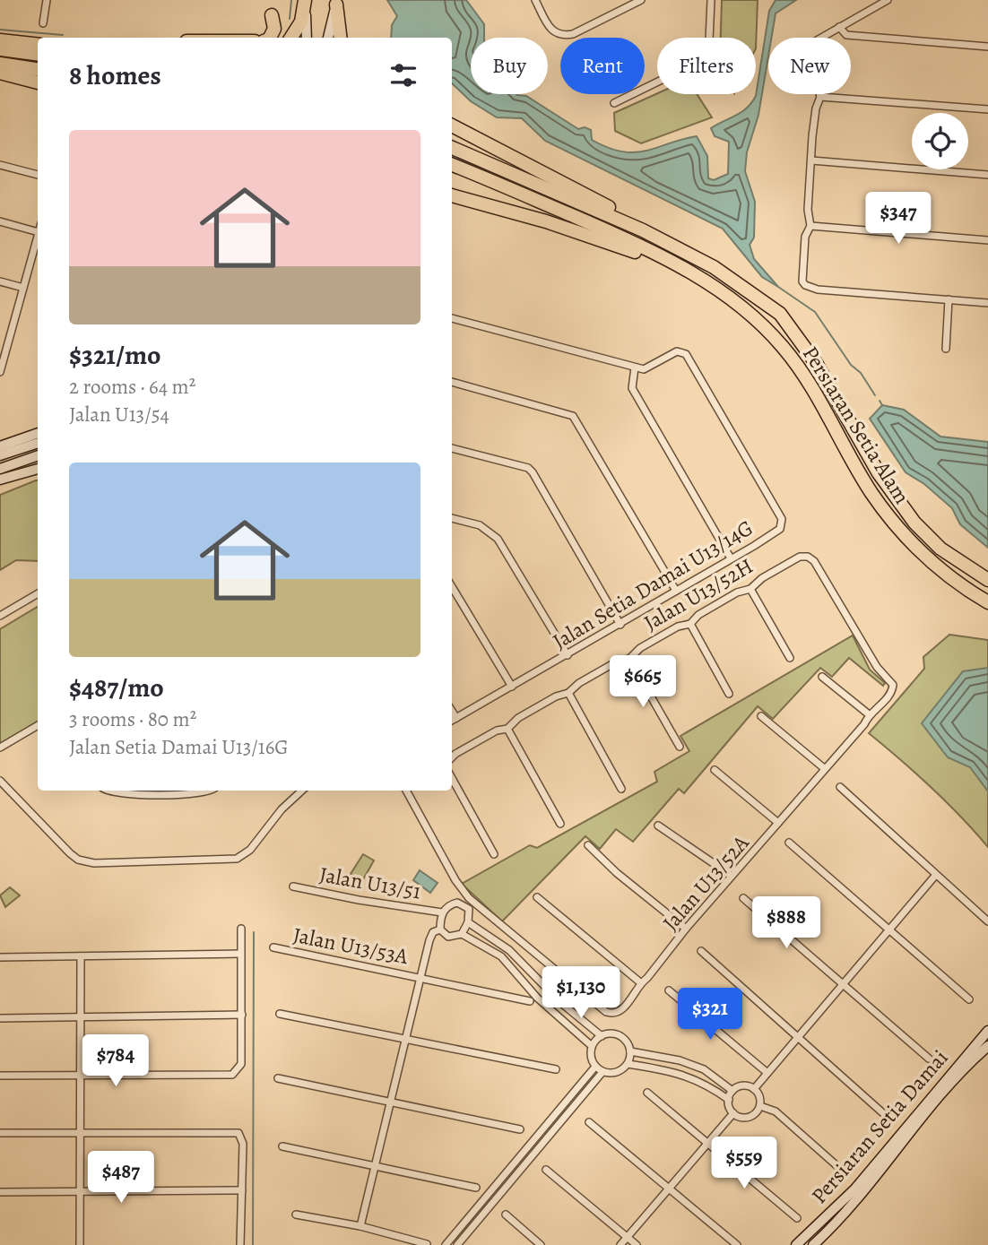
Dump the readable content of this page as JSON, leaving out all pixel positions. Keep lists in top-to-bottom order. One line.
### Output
{"streets":{"highway":["Persiaran Setia Alam"],"street":["Jalan Setia Damai U13/14G","Jalan U13/52H","Jalan U13/51","Jalan U13/52A","Jalan U13/53A","Persiaran Setia Damai"]},"crossings":[["Jalan U13/52H","Jalan U13/52A"],["Jalan U13/51","Jalan U13/52A"]],"page":{"chip":["Buy","Rent","Filters","New"],"heading":"8 homes","list":[{"name":"$321/mo","note":"2 rooms · 64 m² · Jalan U13/54"},{"name":"$487/mo","note":"3 rooms · 80 m² · Jalan Setia Damai U13/16G"}],"price":["$347","$665","$888","$1,130","$321","$784","$559","$487"]}}
